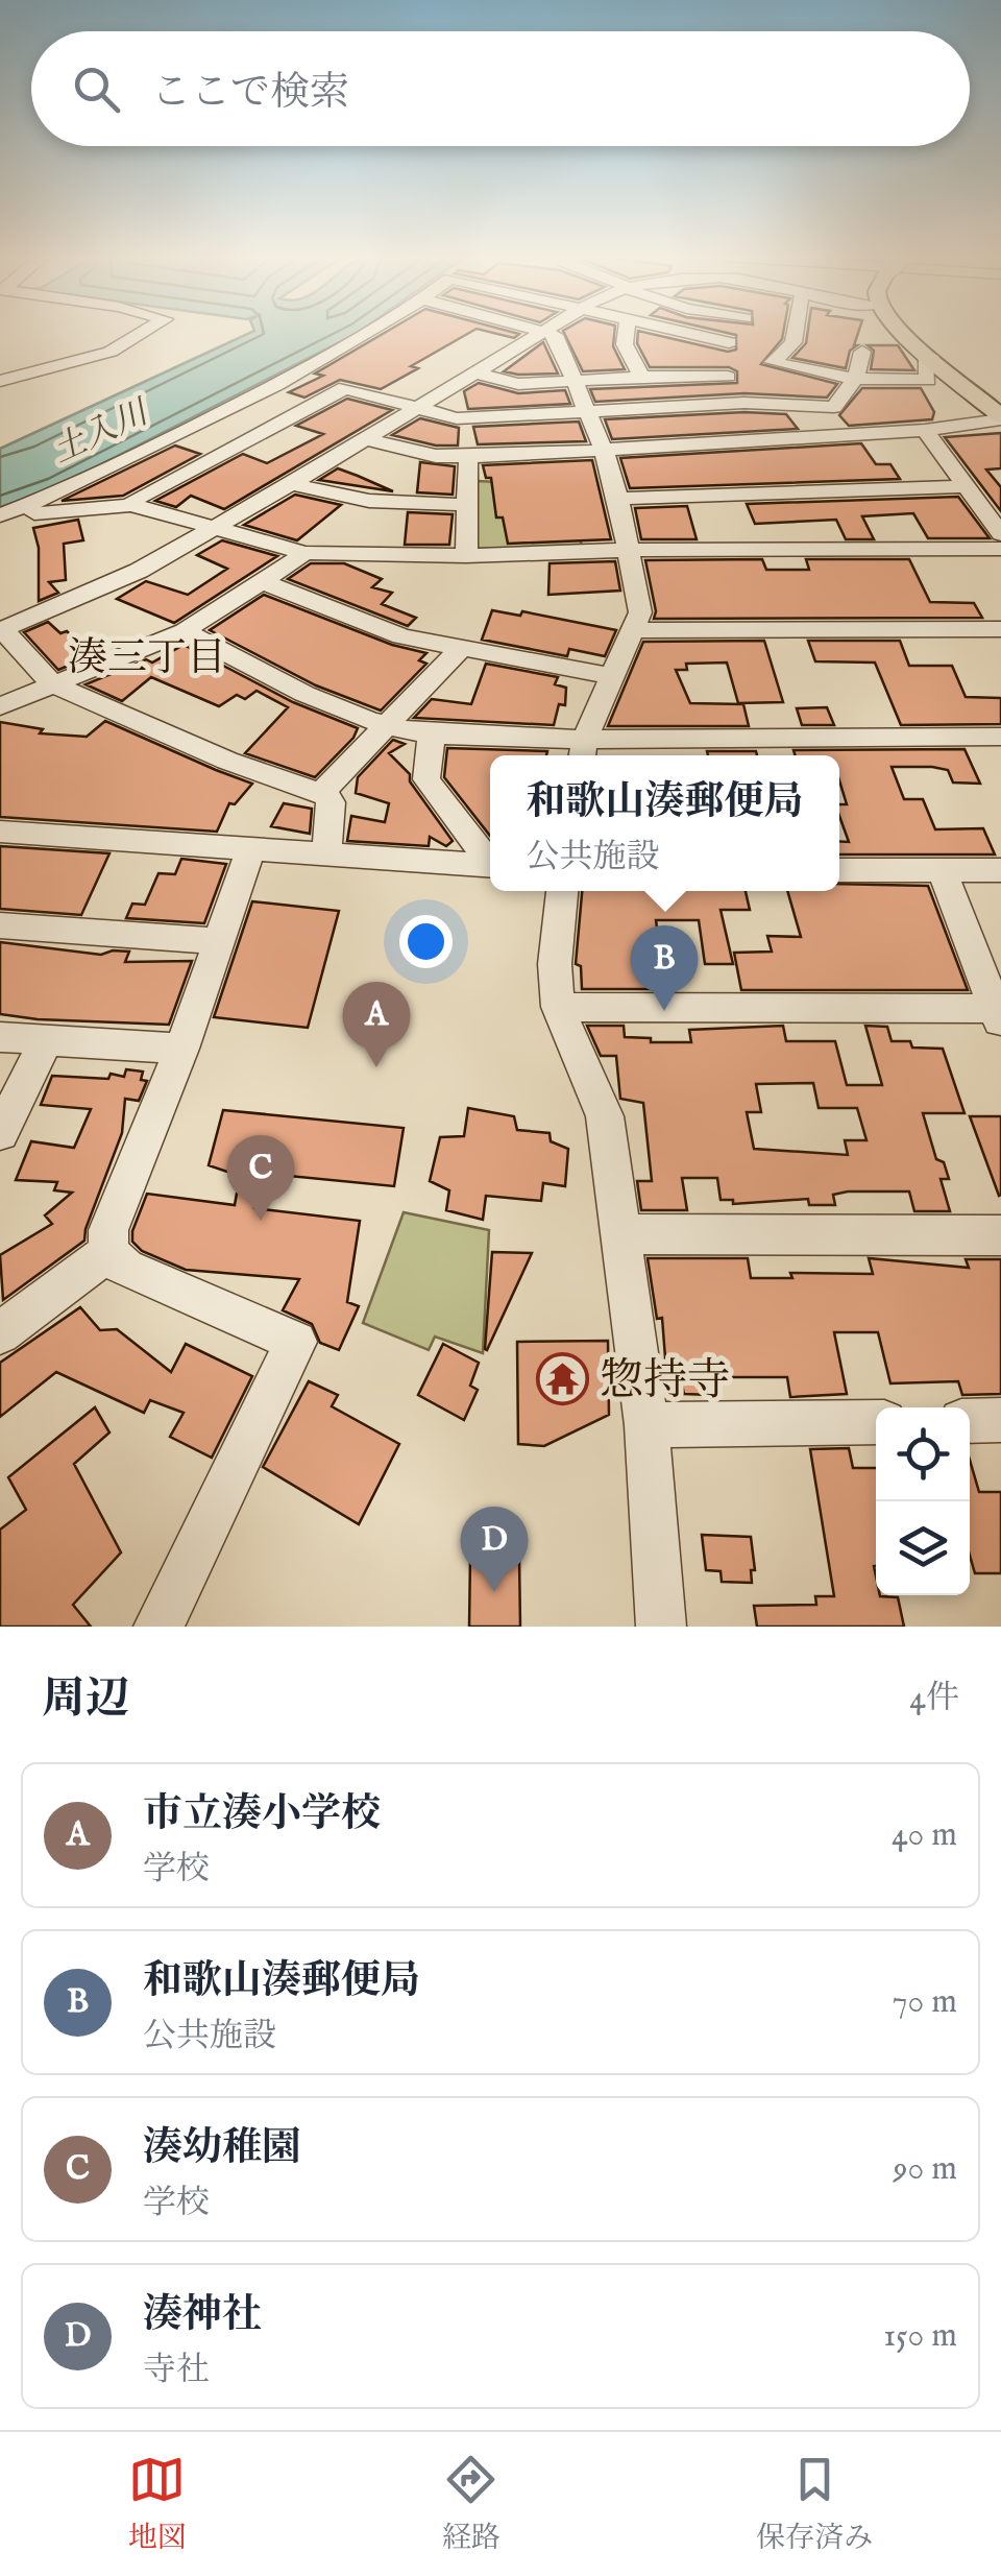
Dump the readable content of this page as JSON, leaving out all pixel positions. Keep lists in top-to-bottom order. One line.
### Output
{"districts":["湊三丁目"],"water":["土入川"],"places":{"temple":["惣持寺"]},"page":{"search":"ここで検索","popup":["和歌山湊郵便局","公共施設"],"pins":["B","A","C","D"],"heading":["周辺","4件"],"list":[{"mark":"A","name":"市立湊小学校","note":"学校","value":"40 m"},{"mark":"B","name":"和歌山湊郵便局","note":"公共施設","value":"70 m"},{"mark":"C","name":"湊幼稚園","note":"学校","value":"90 m"},{"mark":"D","name":"湊神社","note":"寺社","value":"150 m"}],"nav":["地図","経路","保存済み"]}}
